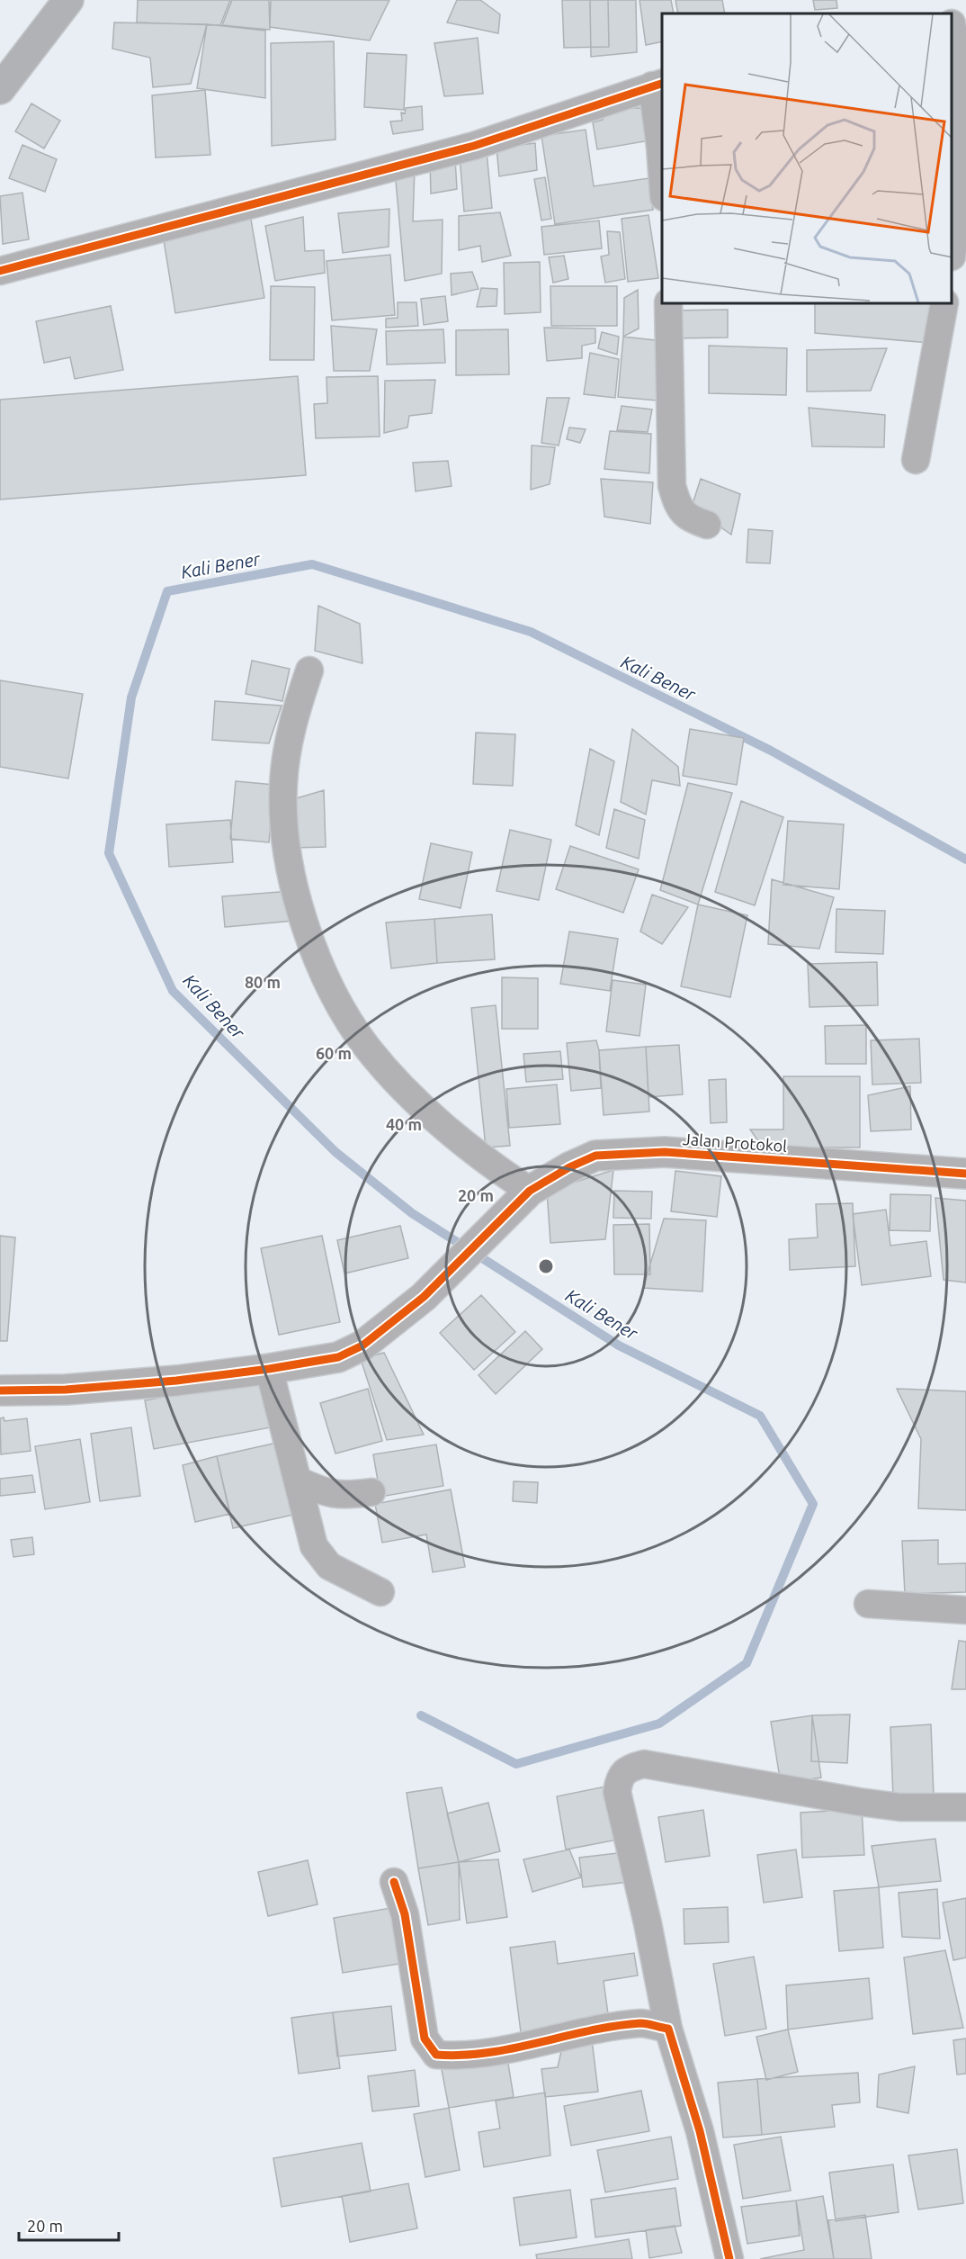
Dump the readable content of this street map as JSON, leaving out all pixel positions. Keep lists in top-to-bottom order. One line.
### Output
{"streets":{"street":["Jalan Protokol"]},"water":["Kali Bener"],"scale_bar":"20 m","rings":["80 m","60 m","40 m","20 m"]}
